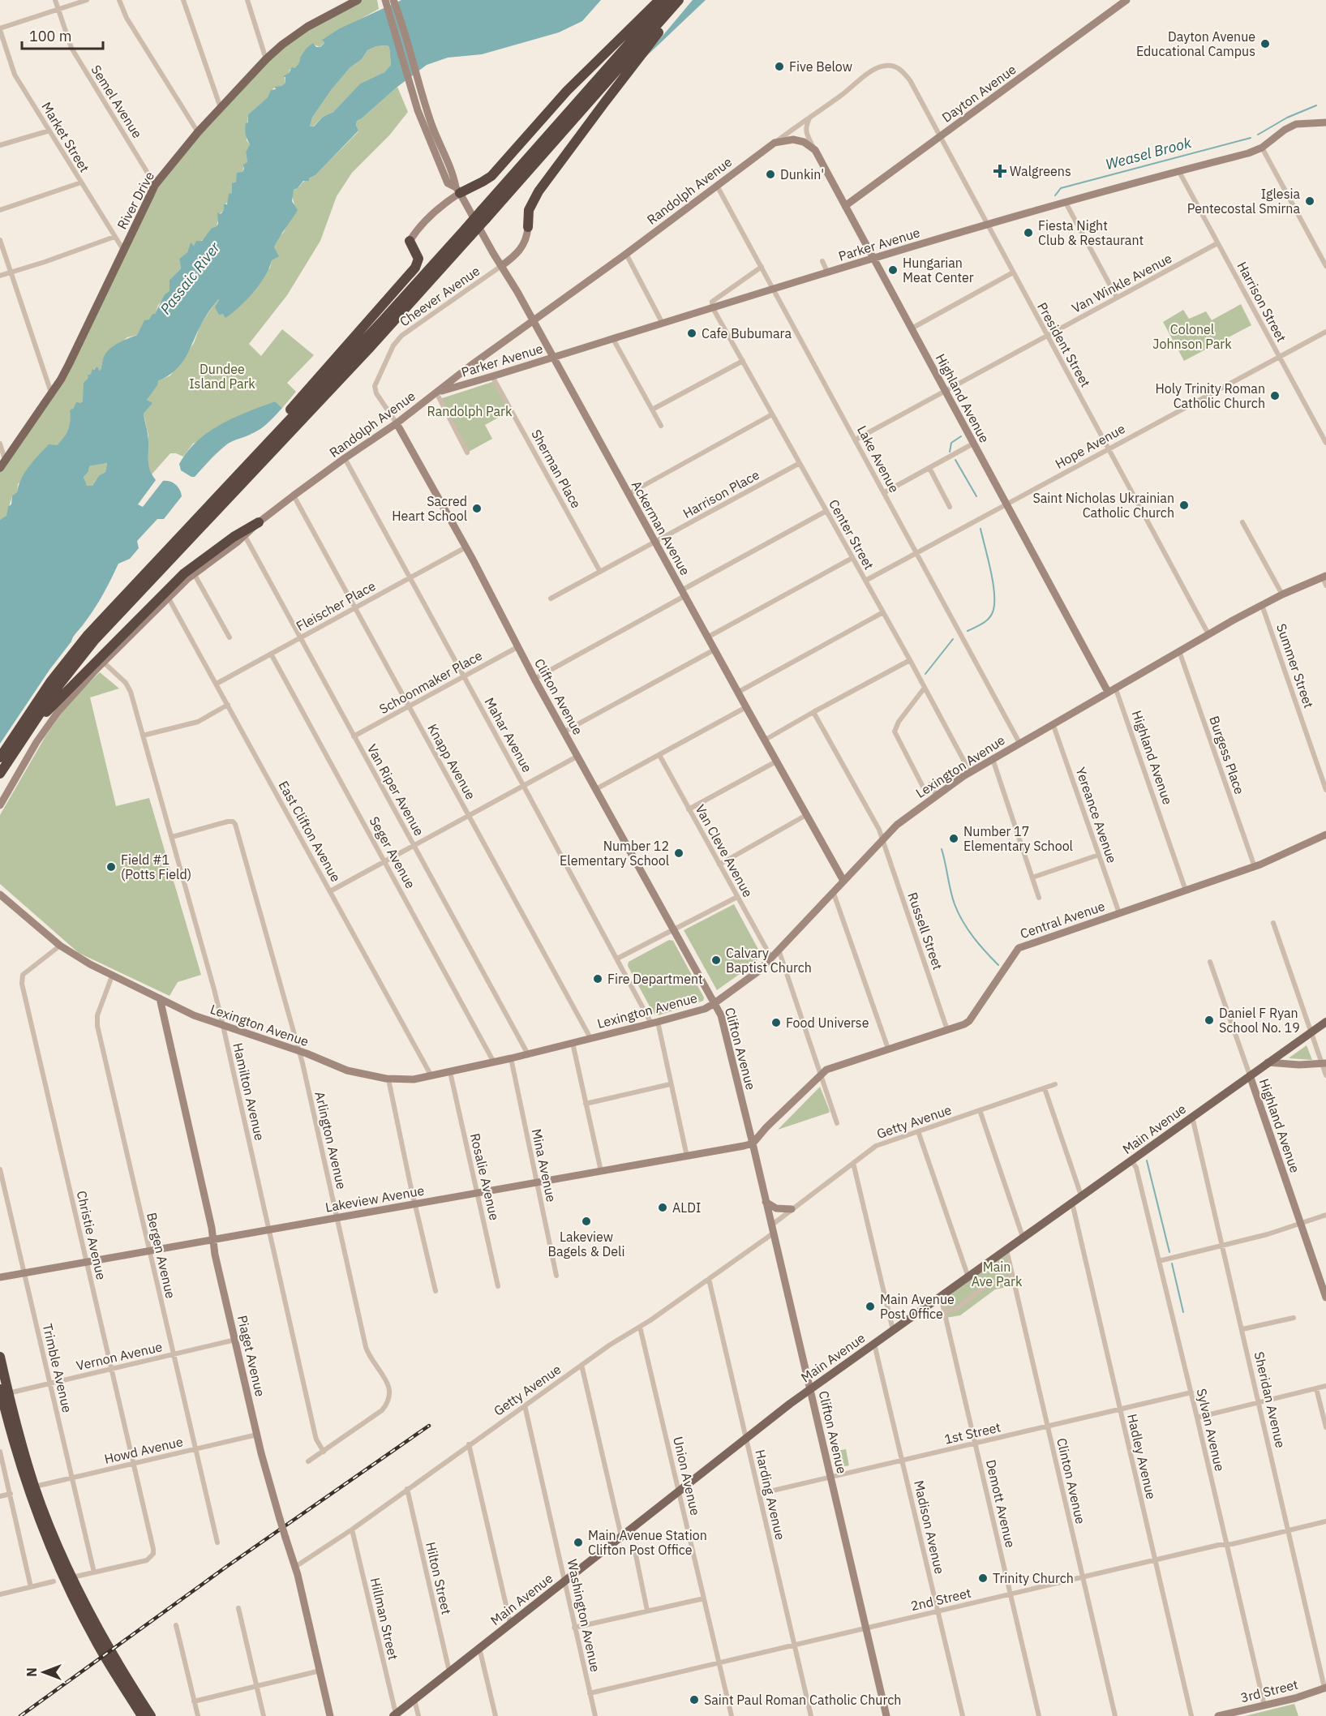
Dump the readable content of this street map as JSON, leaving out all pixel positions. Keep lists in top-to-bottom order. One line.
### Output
{"streets":{"main road":["River Drive","Main Avenue"],"street":["Dayton Avenue","Semel Avenue","Market Street","Randolph Avenue","Parker Avenue","Van Winkle Avenue","Cheever Avenue","Harrison Street","President Street","Highland Avenue","Hope Avenue","Lake Avenue","Sherman Place","Harrison Place","Ackerman Avenue","Center Street","Fleischer Place","Summer Street","Schoonmaker Place","Clifton Avenue","Mahar Avenue","Burgess Place","Knapp Avenue","Lexington Avenue","Van Riper Avenue","Yereance Avenue","East Clifton Avenue","Van Cleve Avenue","Seger Avenue","Central Avenue","Russell Street","Hamilton Avenue","Getty Avenue","Arlington Avenue","Mina Avenue","Rosalie Avenue","Lakeview Avenue","Christie Avenue","Bergen Avenue","Vernon Avenue","Piaget Avenue","Trimble Avenue","Sheridan Avenue","Sylvan Avenue","1st Street","Howd Avenue","Hadley Avenue","Union Avenue","Clinton Avenue","Harding Avenue","Demott Avenue","Madison Avenue","Hilton Street","2nd Street","Washington Avenue","Hillman Street","3rd Street"]},"crossings":[["Dayton Avenue","President Street"],["Dayton Avenue","Highland Avenue"],["Semel Avenue","River Drive"],["Market Street","River Drive"],["Randolph Avenue","Parker Avenue"],["Randolph Avenue","Cheever Avenue"],["Randolph Avenue","President Street"],["Randolph Avenue","Highland Avenue"],["Randolph Avenue","Lake Avenue"],["Randolph Avenue","Ackerman Avenue"],["Randolph Avenue","Clifton Avenue"],["Randolph Avenue","Mahar Avenue"],["Randolph Avenue","Knapp Avenue"],["Randolph Avenue","Van Riper Avenue"],["Randolph Avenue","East Clifton Avenue"],["Randolph Avenue","Hamilton Avenue"],["Parker Avenue","Harrison Street"],["Parker Avenue","President Street"],["Parker Avenue","Highland Avenue"],["Parker Avenue","Lake Avenue"],["Parker Avenue","Sherman Place"],["Parker Avenue","Ackerman Avenue"],["Parker Avenue","Center Street"],["Van Winkle Avenue","Harrison Street"],["Van Winkle Avenue","President Street"],["Van Winkle Avenue","Highland Avenue"],["Van Winkle Avenue","Lake Avenue"],["Cheever Avenue","Ackerman Avenue"],["Cheever Avenue","Clifton Avenue"],["Harrison Street","Hope Avenue"],["President Street","Hope Avenue"],["President Street","Lexington Avenue"],["Highland Avenue","Hope Avenue"],["Highland Avenue","Lexington Avenue"],["Highland Avenue","Central Avenue"],["Highland Avenue","Main Avenue"],["Hope Avenue","Lake Avenue"],["Hope Avenue","Center Street"],["Lake Avenue","Lexington Avenue"],["Sherman Place","Harrison Place"],["Harrison Place","Ackerman Avenue"],["Harrison Place","Center Street"],["Ackerman Avenue","Lexington Avenue"],["Center Street","Lexington Avenue"],["Fleischer Place","Clifton Avenue"],["Fleischer Place","Mahar Avenue"],["Fleischer Place","Knapp Avenue"],["Fleischer Place","Van Riper Avenue"],["Fleischer Place","East Clifton Avenue"],["Fleischer Place","Seger Avenue"],["Summer Street","Lexington Avenue"],["Schoonmaker Place","Clifton Avenue"],["Schoonmaker Place","Mahar Avenue"],["Schoonmaker Place","Knapp Avenue"],["Schoonmaker Place","Van Riper Avenue"],["Clifton Avenue","Lexington Avenue"],["Clifton Avenue","Central Avenue"],["Clifton Avenue","Getty Avenue"],["Clifton Avenue","Main Avenue"],["Clifton Avenue","Lakeview Avenue"],["Clifton Avenue","1st Street"],["Clifton Avenue","2nd Street"],["Mahar Avenue","Lexington Avenue"],["Mahar Avenue","Lakeview Avenue"],["Burgess Place","Lexington Avenue"],["Burgess Place","Central Avenue"],["Knapp Avenue","Lexington Avenue"],["Lexington Avenue","Van Riper Avenue"],["Lexington Avenue","Yereance Avenue"],["Lexington Avenue","East Clifton Avenue"],["Lexington Avenue","Van Cleve Avenue"],["Lexington Avenue","Seger Avenue"],["Lexington Avenue","Russell Street"],["Lexington Avenue","Hamilton Avenue"],["Lexington Avenue","Arlington Avenue"],["Lexington Avenue","Mina Avenue"],["Lexington Avenue","Rosalie Avenue"],["Lexington Avenue","Christie Avenue"],["Lexington Avenue","Bergen Avenue"],["Lexington Avenue","Piaget Avenue"],["Yereance Avenue","Central Avenue"],["Central Avenue","Russell Street"],["Central Avenue","Lakeview Avenue"],["Hamilton Avenue","Arlington Avenue"],["Hamilton Avenue","Lakeview Avenue"],["Getty Avenue","Piaget Avenue"],["Getty Avenue","Union Avenue"],["Getty Avenue","Harding Avenue"],["Getty Avenue","Hilton Street"],["Getty Avenue","Washington Avenue"],["Getty Avenue","Hillman Street"],["Main Avenue","Sheridan Avenue"],["Main Avenue","Sylvan Avenue"],["Main Avenue","Hadley Avenue"],["Main Avenue","Union Avenue"],["Main Avenue","Clinton Avenue"],["Main Avenue","Harding Avenue"],["Main Avenue","Demott Avenue"],["Main Avenue","Madison Avenue"],["Main Avenue","Hilton Street"],["Main Avenue","Washington Avenue"],["Main Avenue","Hillman Street"],["Arlington Avenue","Lakeview Avenue"],["Mina Avenue","Lakeview Avenue"],["Rosalie Avenue","Lakeview Avenue"],["Lakeview Avenue","Christie Avenue"],["Lakeview Avenue","Bergen Avenue"],["Lakeview Avenue","Piaget Avenue"],["Lakeview Avenue","Trimble Avenue"],["Christie Avenue","Vernon Avenue"],["Christie Avenue","Trimble Avenue"],["Christie Avenue","Howd Avenue"],["Bergen Avenue","Vernon Avenue"],["Bergen Avenue","Howd Avenue"],["Vernon Avenue","Piaget Avenue"],["Vernon Avenue","Trimble Avenue"],["Piaget Avenue","Howd Avenue"],["Trimble Avenue","Howd Avenue"],["Sheridan Avenue","2nd Street"],["Sheridan Avenue","3rd Street"],["Sylvan Avenue","1st Street"],["Sylvan Avenue","2nd Street"],["Sylvan Avenue","3rd Street"],["1st Street","Hadley Avenue"],["1st Street","Clinton Avenue"],["1st Street","Harding Avenue"],["1st Street","Demott Avenue"],["1st Street","Madison Avenue"],["Hadley Avenue","2nd Street"],["Union Avenue","2nd Street"],["Clinton Avenue","2nd Street"],["Harding Avenue","2nd Street"],["Demott Avenue","2nd Street"],["Madison Avenue","2nd Street"],["2nd Street","Washington Avenue"]],"water":["Weasel Brook","Passaic River"],"parks":["Colonel Johnson Park","Dundee Island Park","Randolph Park","Main Ave Park"],"places":{"other":["Dayton Avenue Educational Campus","Five Below","Dunkin'","Iglesia Pentecostal Smirna","Fiesta Night Club & Restaurant","Hungarian Meat Center","Cafe Bubumara","Holy Trinity Roman Catholic Church","Saint Nicholas Ukrainian Catholic Church","Sacred Heart School","Number 17 Elementary School","Number 12 Elementary School","Field #1 (Potts Field)","Calvary Baptist Church","Fire Department","Daniel F Ryan School No. 19","Food Universe","ALDI","Lakeview Bagels & Deli","Main Avenue Post Office","Main Avenue Station Clifton Post Office","Trinity Church","Saint Paul Roman Catholic Church"],"health":["Walgreens"]},"scale_bar":"100 m","north":"left"}
